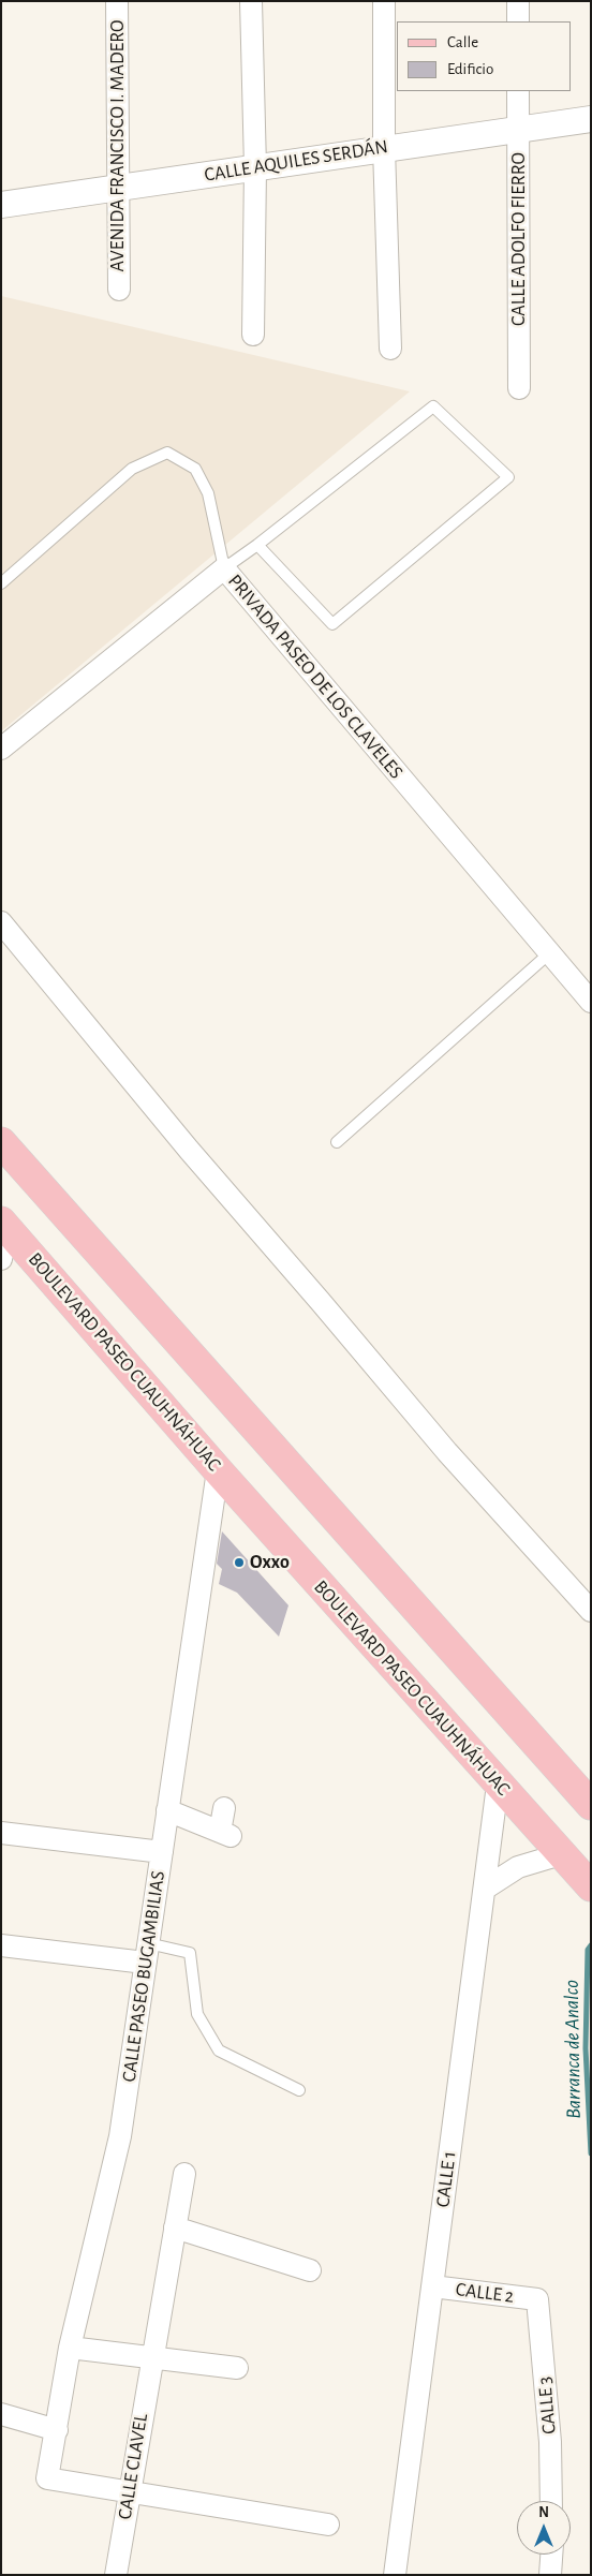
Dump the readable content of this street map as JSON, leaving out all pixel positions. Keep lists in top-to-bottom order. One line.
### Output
{"streets":{"main road":["BOULEVARD PASEO CUAUHNÁHUAC"],"street":["AVENIDA FRANCISCO I. MADERO","CALLE AQUILES SERDÁN","CALLE ADOLFO FIERRO","PRIVADA PASEO DE LOS CLAVELES","CALLE PASEO BUGAMBILIAS","CALLE 1","CALLE 2","CALLE 3","CALLE CLAVEL"]},"crossings":[["AVENIDA FRANCISCO I. MADERO","CALLE AQUILES SERDÁN"],["CALLE AQUILES SERDÁN","CALLE ADOLFO FIERRO"],["BOULEVARD PASEO CUAUHNÁHUAC","CALLE PASEO BUGAMBILIAS"],["BOULEVARD PASEO CUAUHNÁHUAC","CALLE 1"],["CALLE PASEO BUGAMBILIAS","CALLE CLAVEL"],["CALLE 1","CALLE 2"],["CALLE 2","CALLE 3"]],"water":["Barranca de Analco"],"places":["Oxxo"],"legend":["Calle","Edificio"],"north":"top"}
